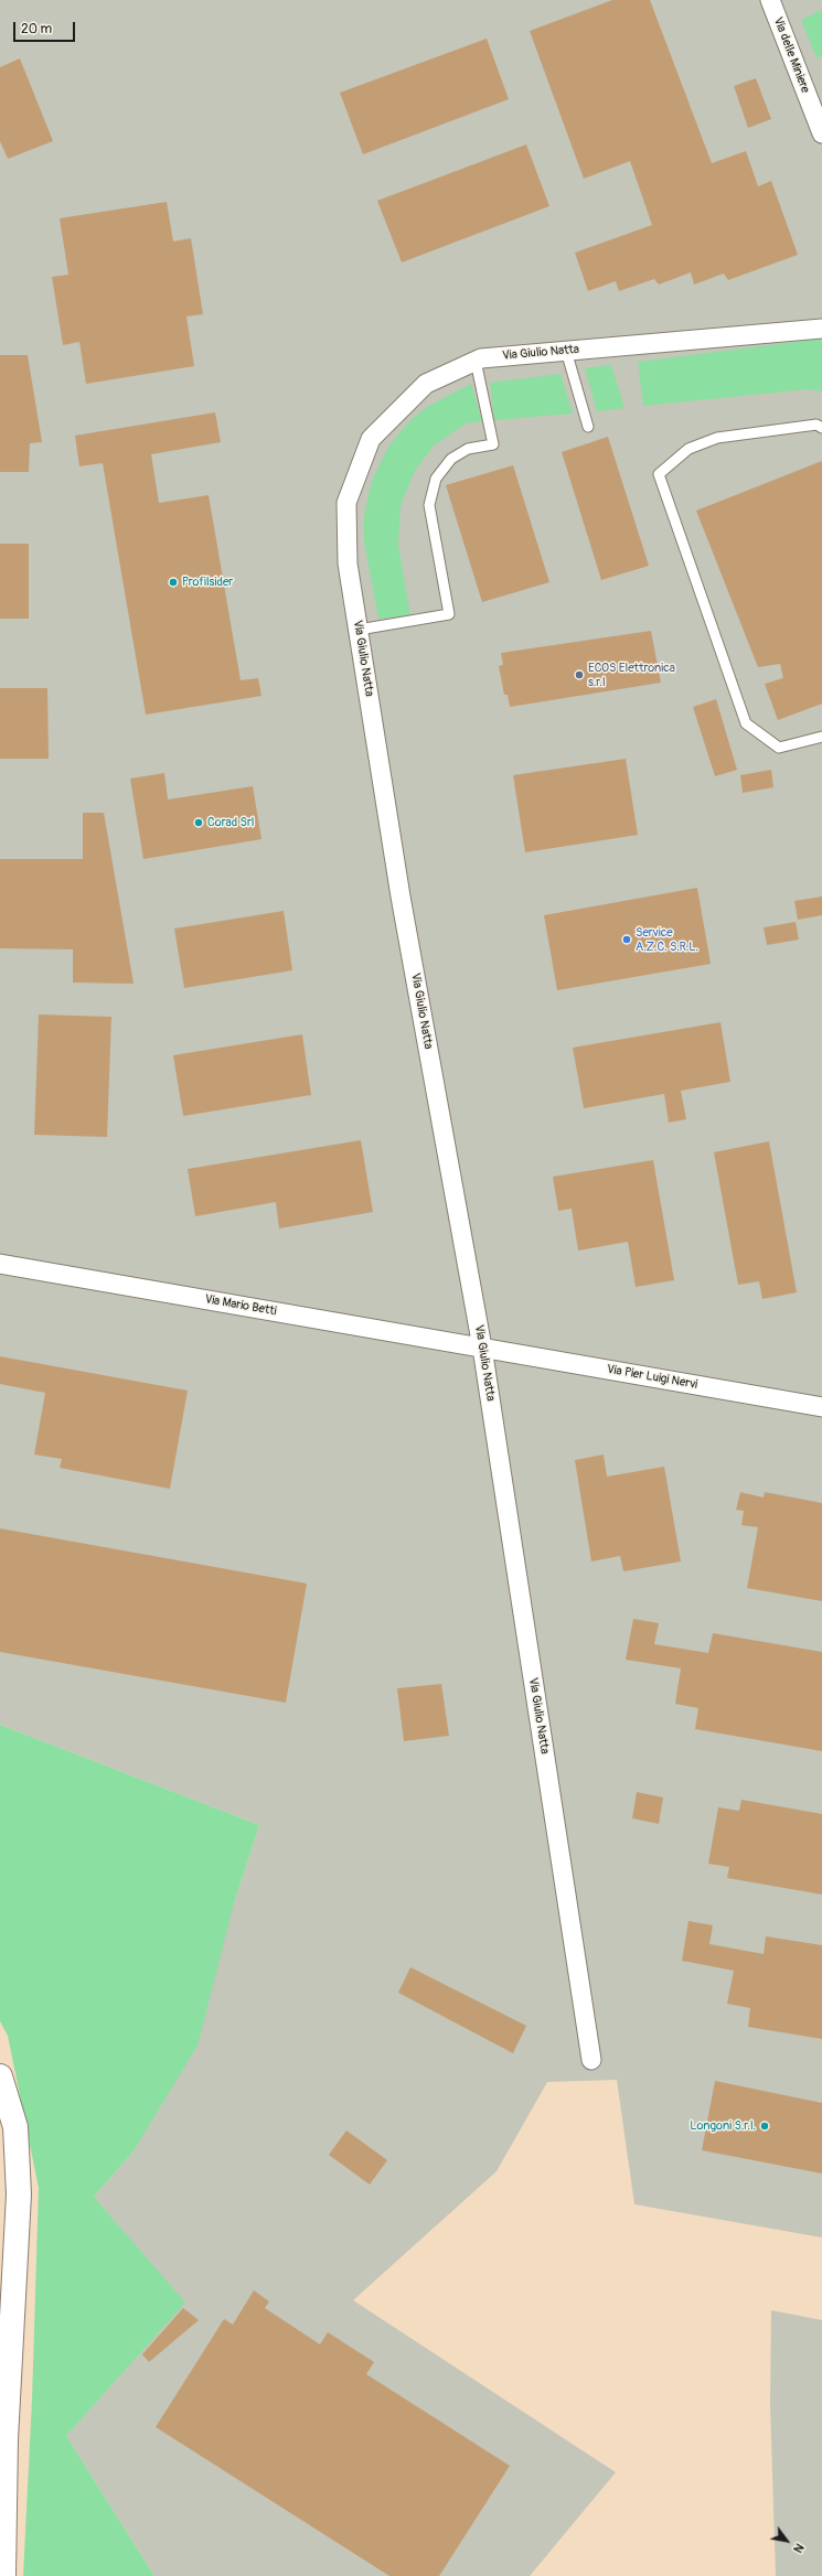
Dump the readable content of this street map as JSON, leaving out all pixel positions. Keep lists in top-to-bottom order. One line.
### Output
{"streets":{"street":["Via delle Miniere","Via Giulio Natta","Via Mario Betti","Via Pier Luigi Nervi"]},"crossings":[["Via Giulio Natta","Via Mario Betti"],["Via Giulio Natta","Via Pier Luigi Nervi"],["Via Mario Betti","Via Pier Luigi Nervi"]],"places":["Profilsider","ECOS Elettronica s.r.l","Corad Srl","Service A.Z.C. S.R.L.","Longoni S.r.l."],"scale_bar":"20 m","north":"bottom right"}
